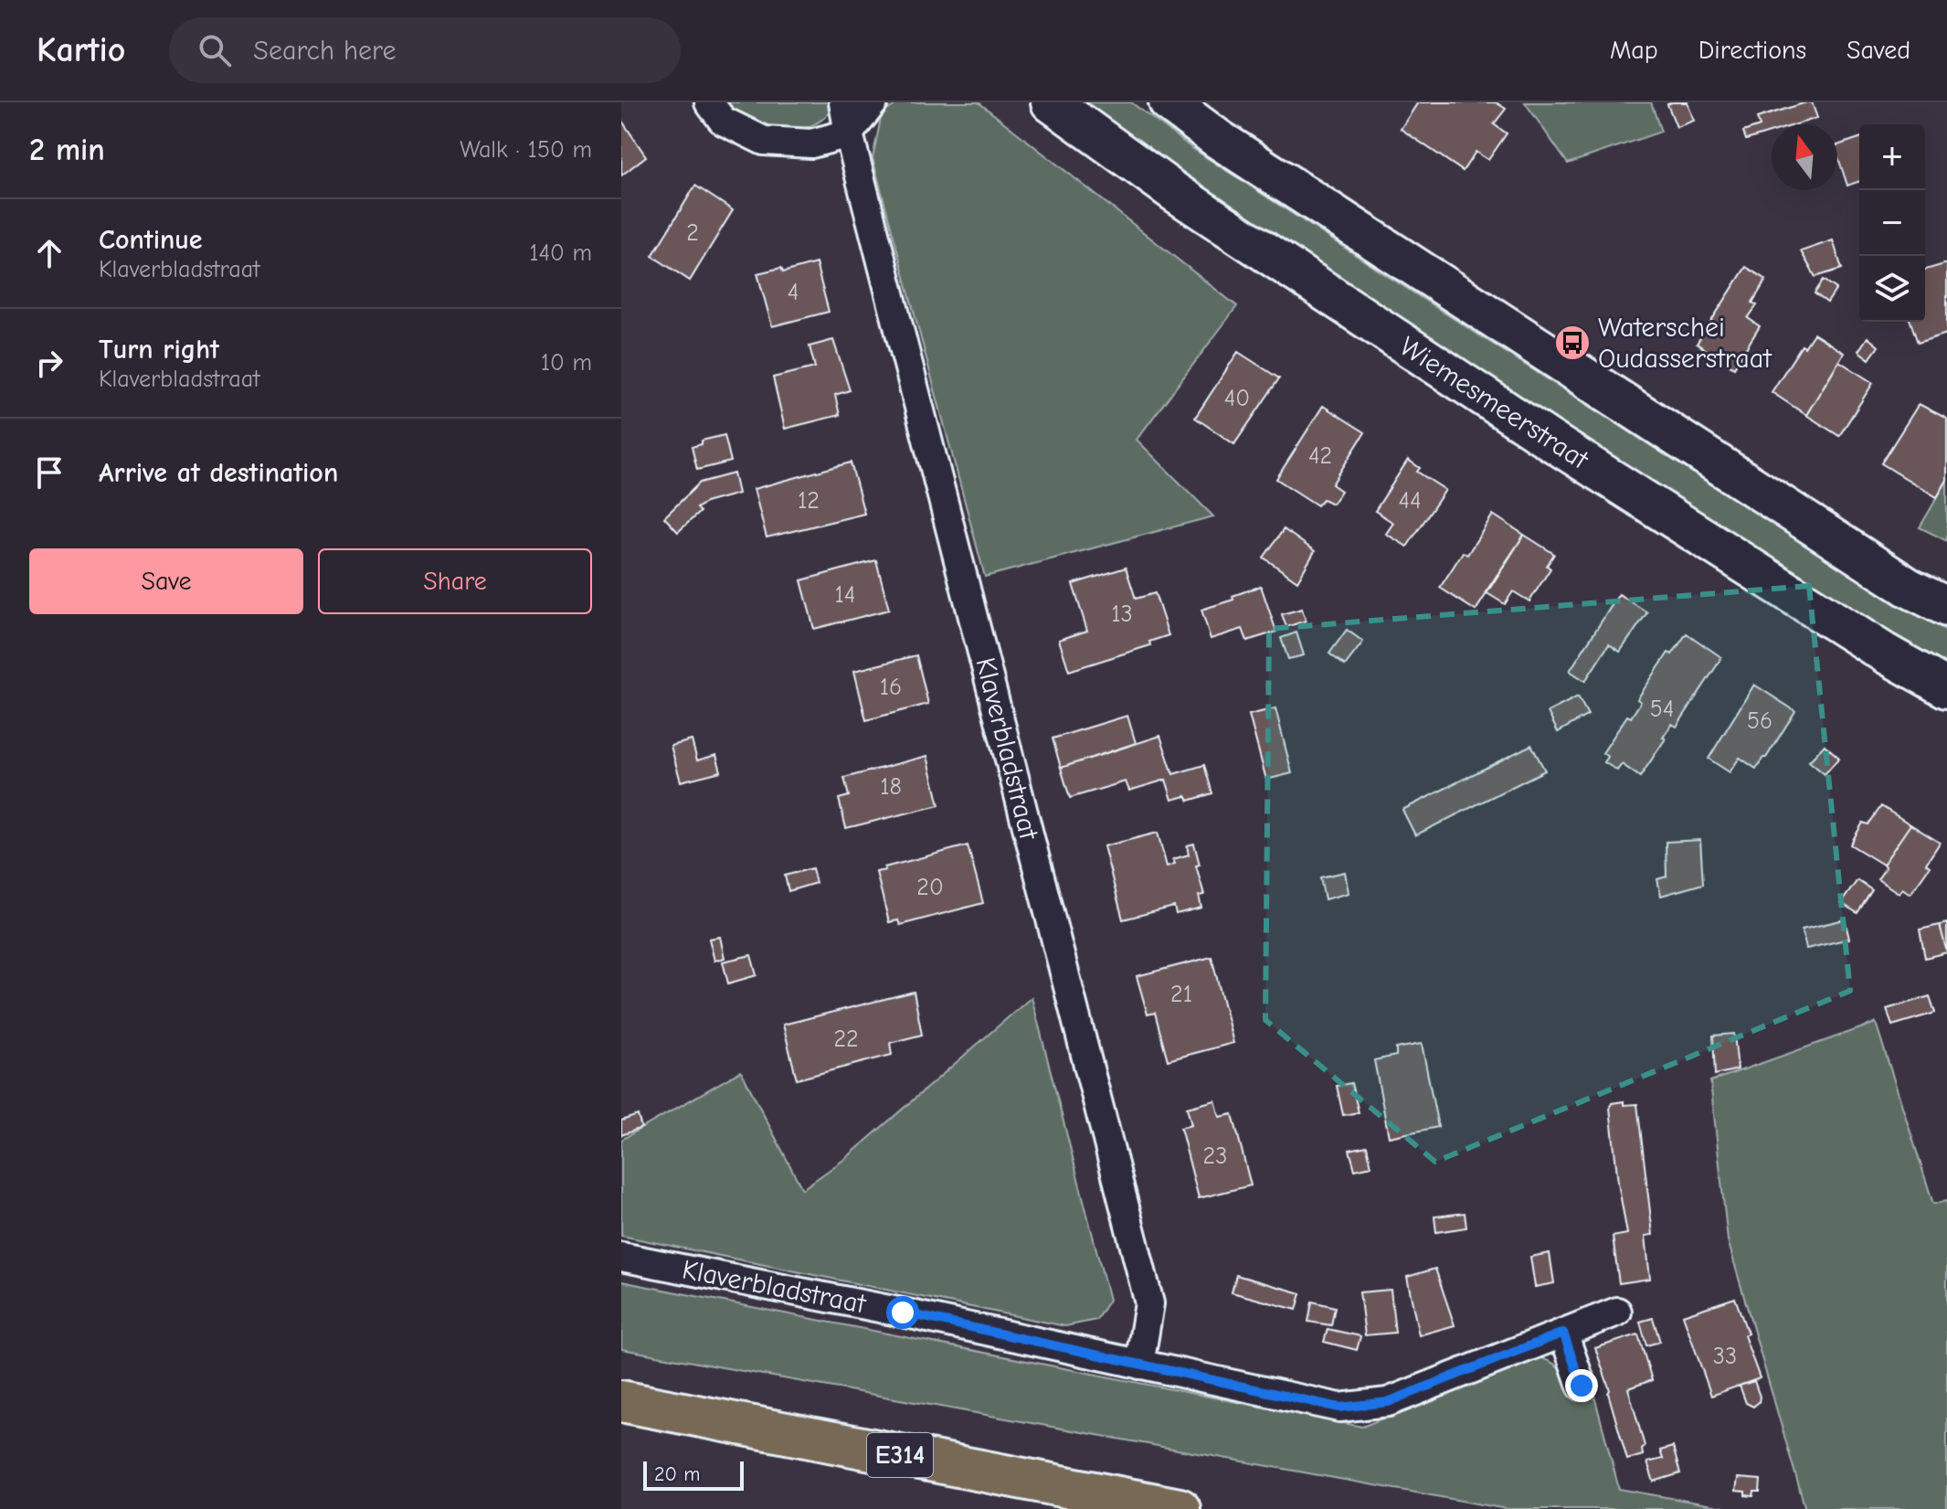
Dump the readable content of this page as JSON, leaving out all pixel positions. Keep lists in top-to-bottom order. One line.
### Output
{"streets":{"highway":["E314"],"main road":["Wiemesmeerstraat"],"street":["Klaverbladstraat"]},"places":{"bus stop":["Waterschei Oudasserstraat"]},"house_numbers":["2","4","40","42","12","44","14","13","16","54","56","18","20","21","22","23","33"],"scale_bar":"20 m","north":"top","page":{"header":"Kartio","search":"Search here","nav":["Map","Directions","Saved"],"heading":["2 min","Walk · 150 m"],"map_buttons":["+","−"],"list":[["Continue","Klaverbladstraat","140 m"],["Turn right","Klaverbladstraat","10 m"],"Arrive at destination"],"buttons":["Save","Share"],"scale":"20 m"}}
